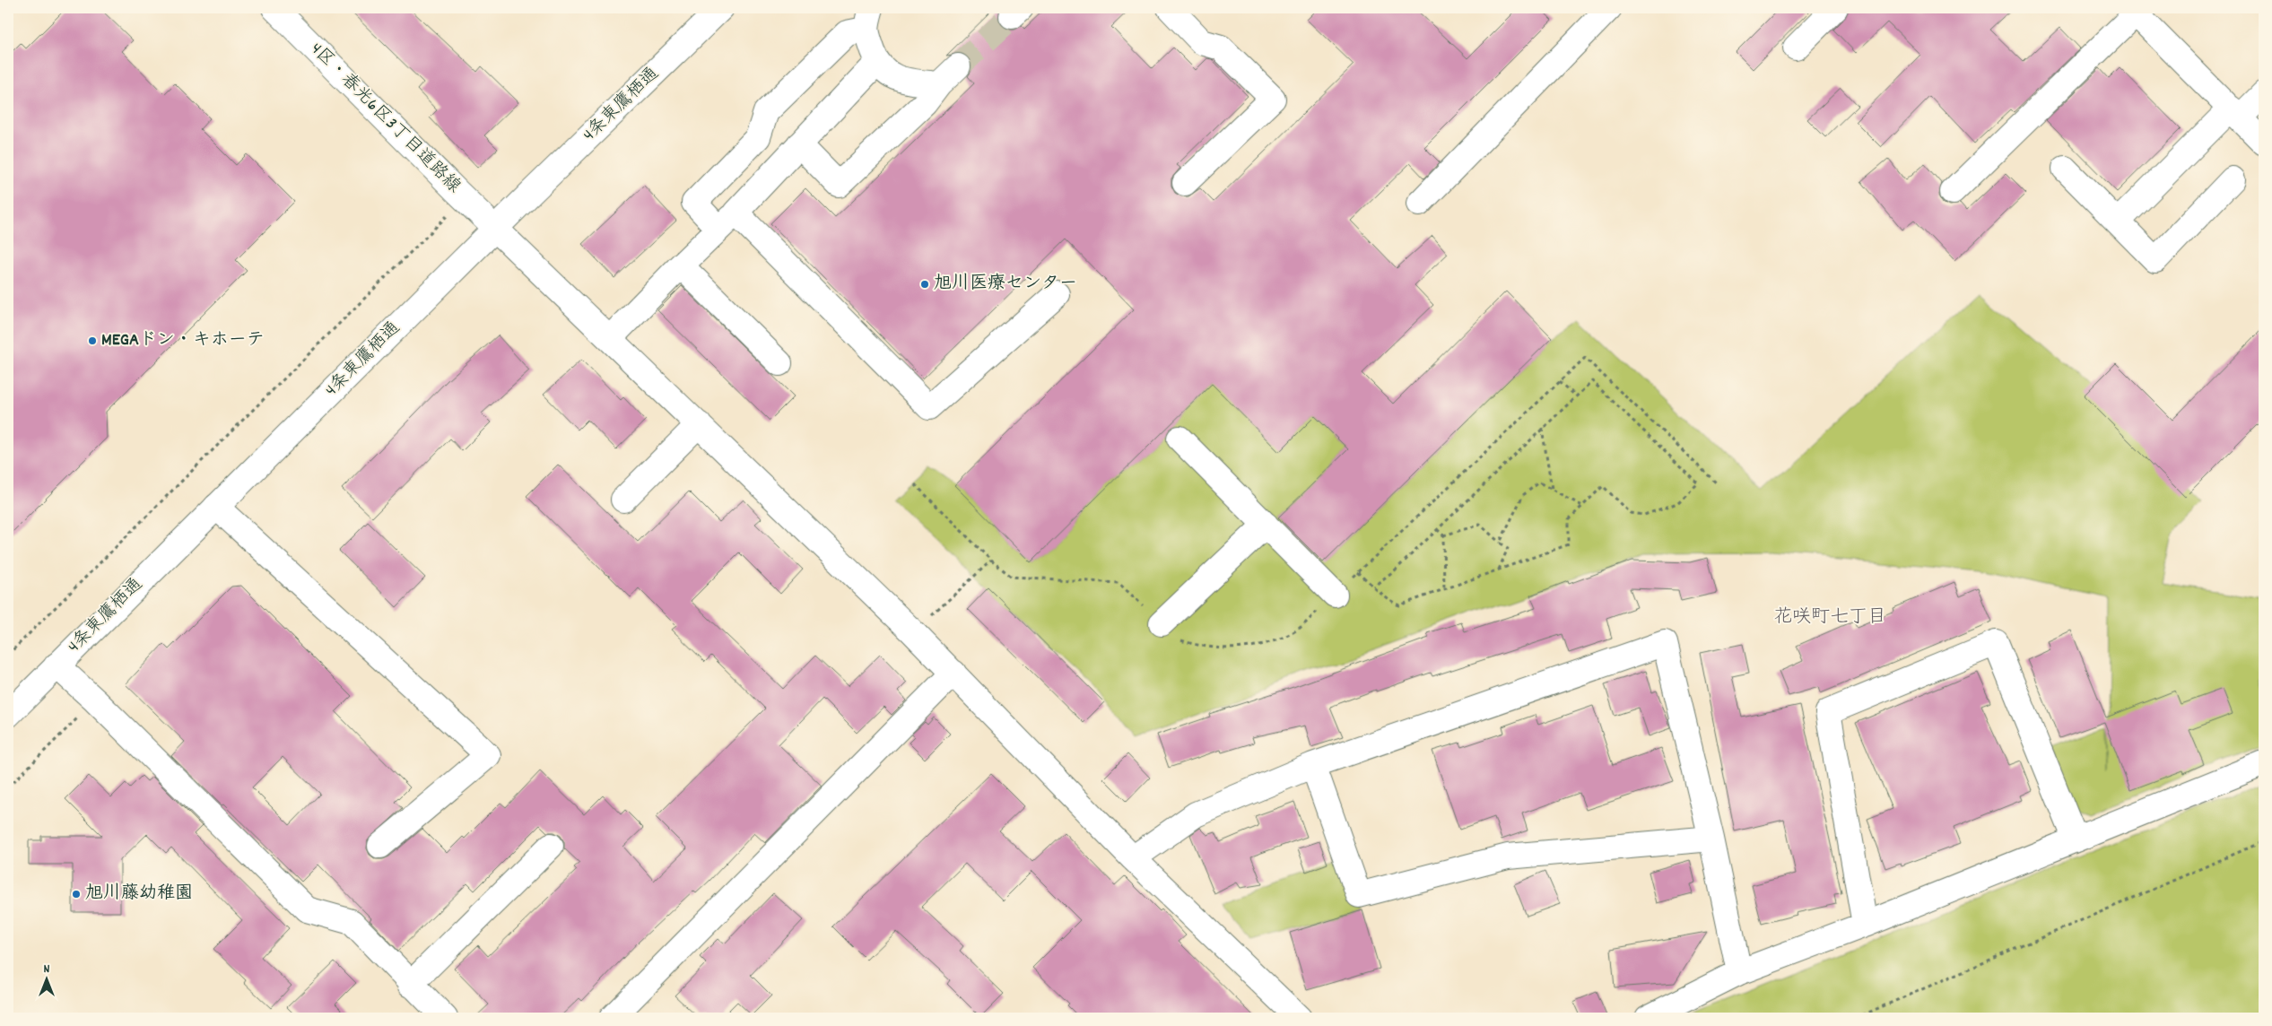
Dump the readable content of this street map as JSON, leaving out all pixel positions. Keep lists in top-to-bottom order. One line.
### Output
{"streets":{"main road":["4条東鷹栖通","4区・春光6区3丁目道路線"]},"crossings":[["4条東鷹栖通","4区・春光6区3丁目道路線"]],"districts":["花咲町七丁目"],"places":["旭川医療センター","MEGAドン・キホーテ","旭川藤幼稚園"],"north":"top"}
